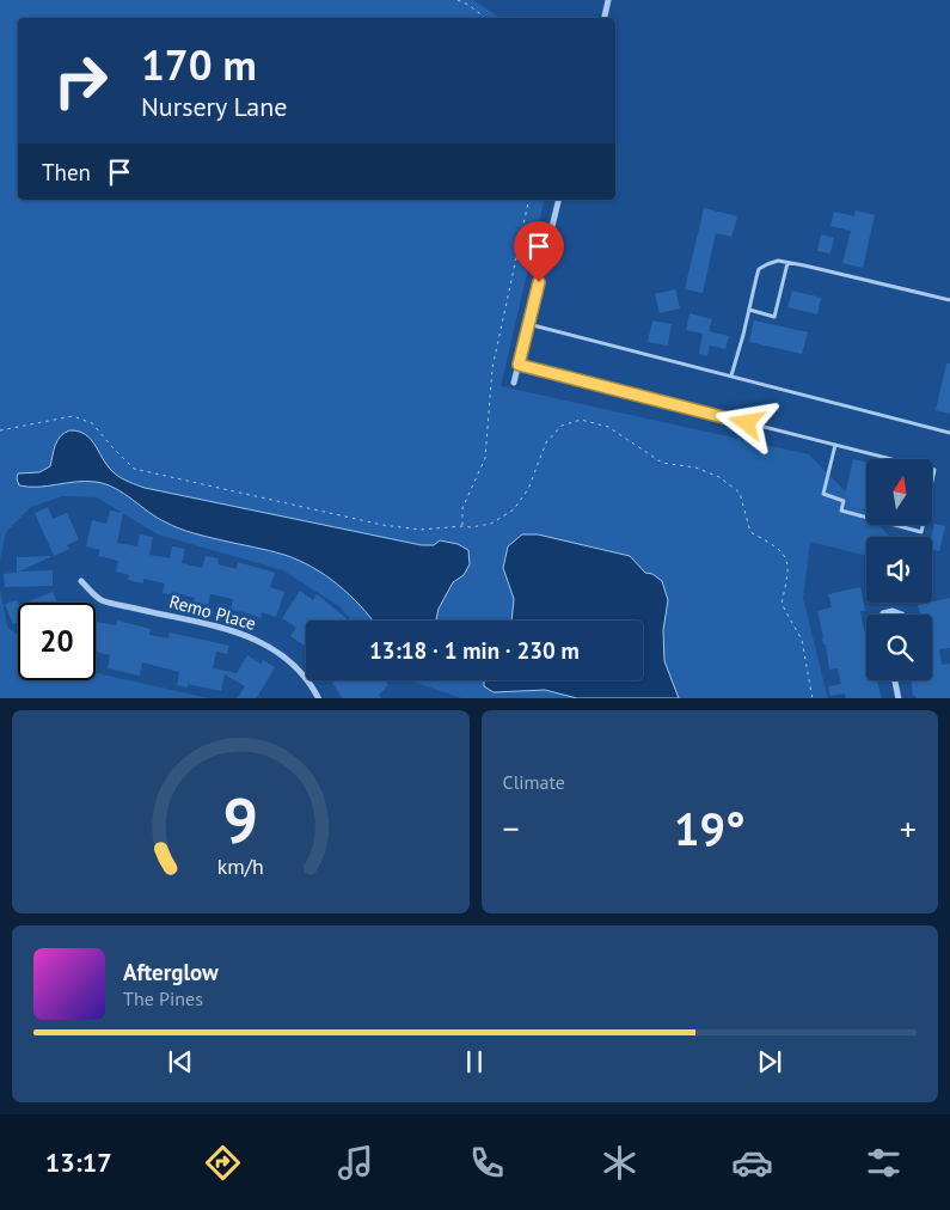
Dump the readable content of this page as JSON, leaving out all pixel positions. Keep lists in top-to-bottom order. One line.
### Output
{"streets":{"street":["Remo Place"]},"north":"top","page":{"turn":["170 m","Nursery Lane"],"then":"Then","limit":"20","trip":"13:18 · 1 min · 230 m","tile":"Climate","heat":["−","19°","+"],"song":["Afterglow","The Pines"],"tabs":"13:17","gauge":["9","km/h"]}}
